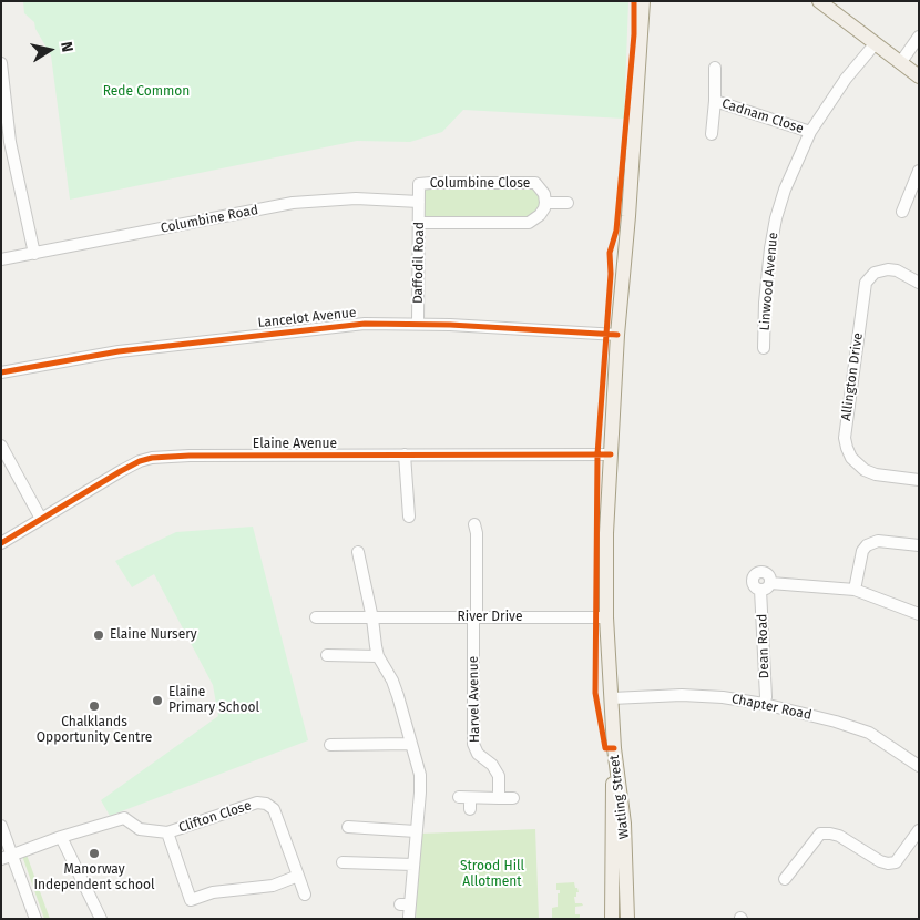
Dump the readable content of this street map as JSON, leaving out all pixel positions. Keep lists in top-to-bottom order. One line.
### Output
{"streets":{"main road":["Watling Street"],"street":["Cadnam Close","Columbine Close","Columbine Road","Daffodil Road","Linwood Avenue","Lancelot Avenue","Allington Drive","Elaine Avenue","River Drive","Dean Road","Harvel Avenue","Chapter Road","Clifton Close"]},"crossings":[["Cadnam Close","Linwood Avenue"],["Columbine Close","Columbine Road"],["Columbine Close","Daffodil Road"],["Columbine Road","Daffodil Road"],["Daffodil Road","Lancelot Avenue"],["River Drive","Harvel Avenue"],["Dean Road","Chapter Road"]],"parks":["Rede Common","Strood Hill Allotment"],"places":["Elaine Nursery","Elaine Primary School","Chalklands Opportunity Centre","Manorway Independent school"],"north":"right"}
